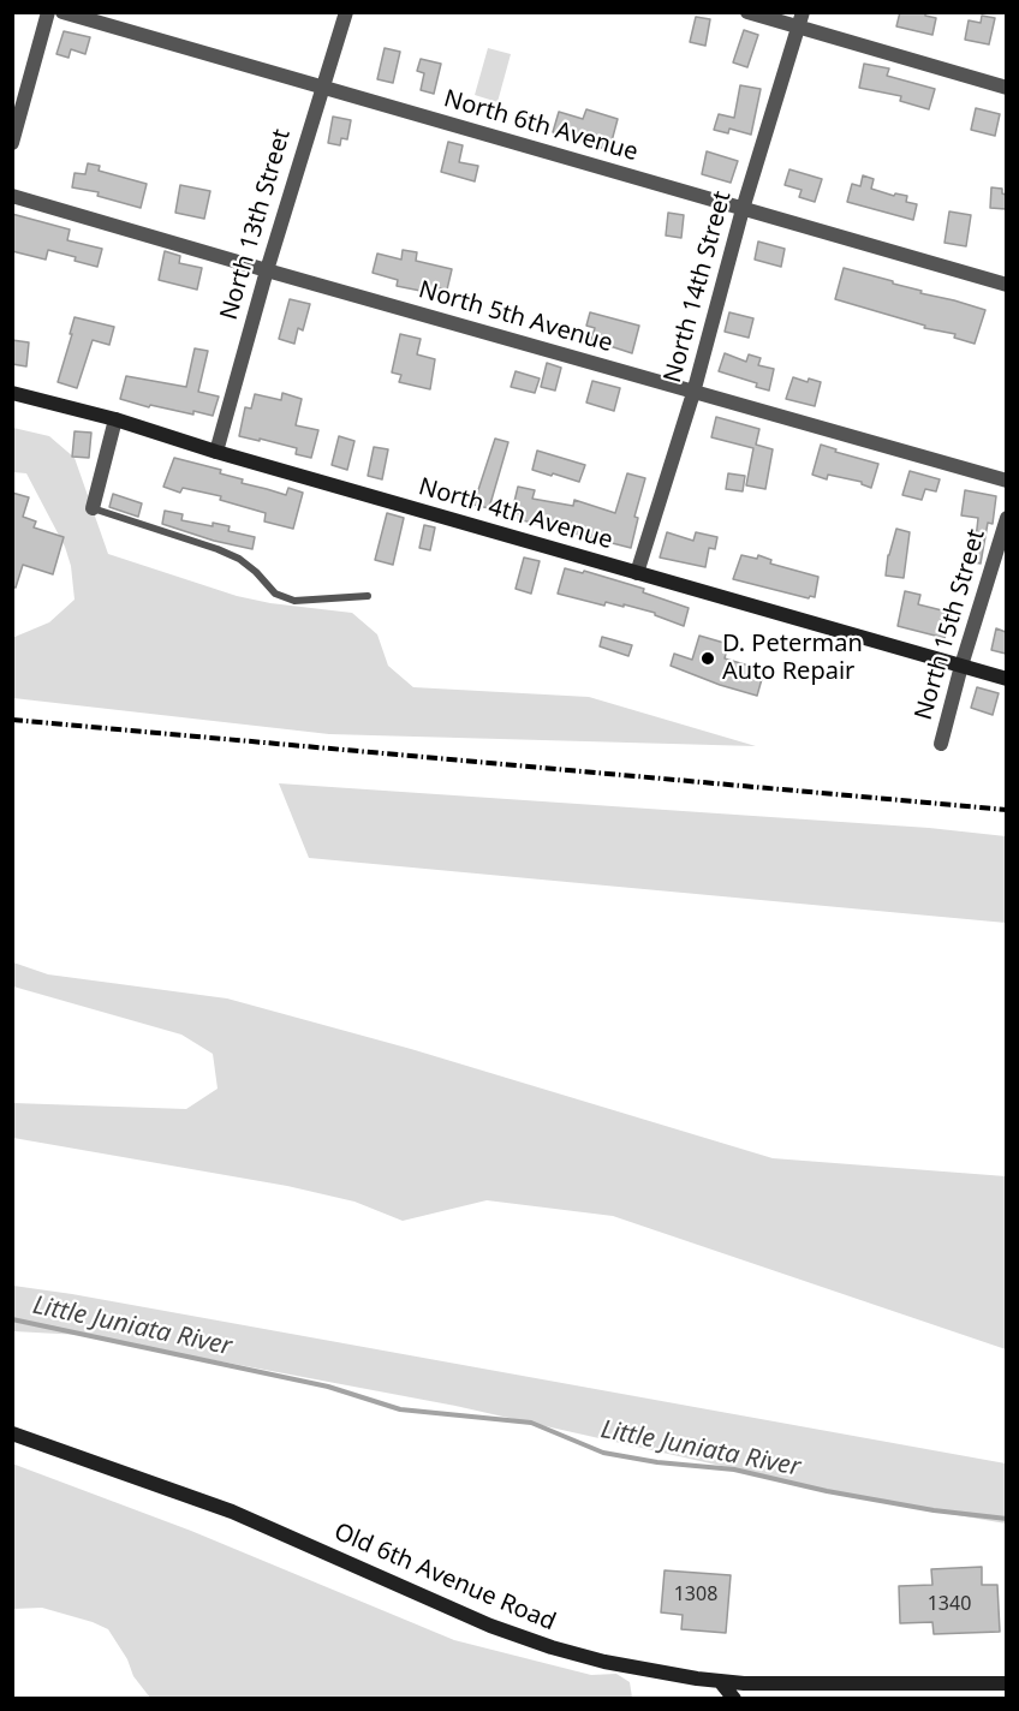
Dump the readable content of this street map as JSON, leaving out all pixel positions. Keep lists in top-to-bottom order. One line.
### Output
{"streets":{"main road":["North 4th Avenue","Old 6th Avenue Road"],"street":["North 6th Avenue","North 13th Street","North 14th Street","North 5th Avenue","North 15th Street"]},"crossings":[["North 6th Avenue","North 13th Street"],["North 6th Avenue","North 14th Street"],["North 13th Street","North 5th Avenue"],["North 13th Street","North 4th Avenue"],["North 14th Street","North 5th Avenue"],["North 14th Street","North 4th Avenue"],["North 4th Avenue","North 15th Street"]],"water":["Little Juniata River"],"places":["D. Peterman Auto Repair"],"house_numbers":["1308","1340"]}
